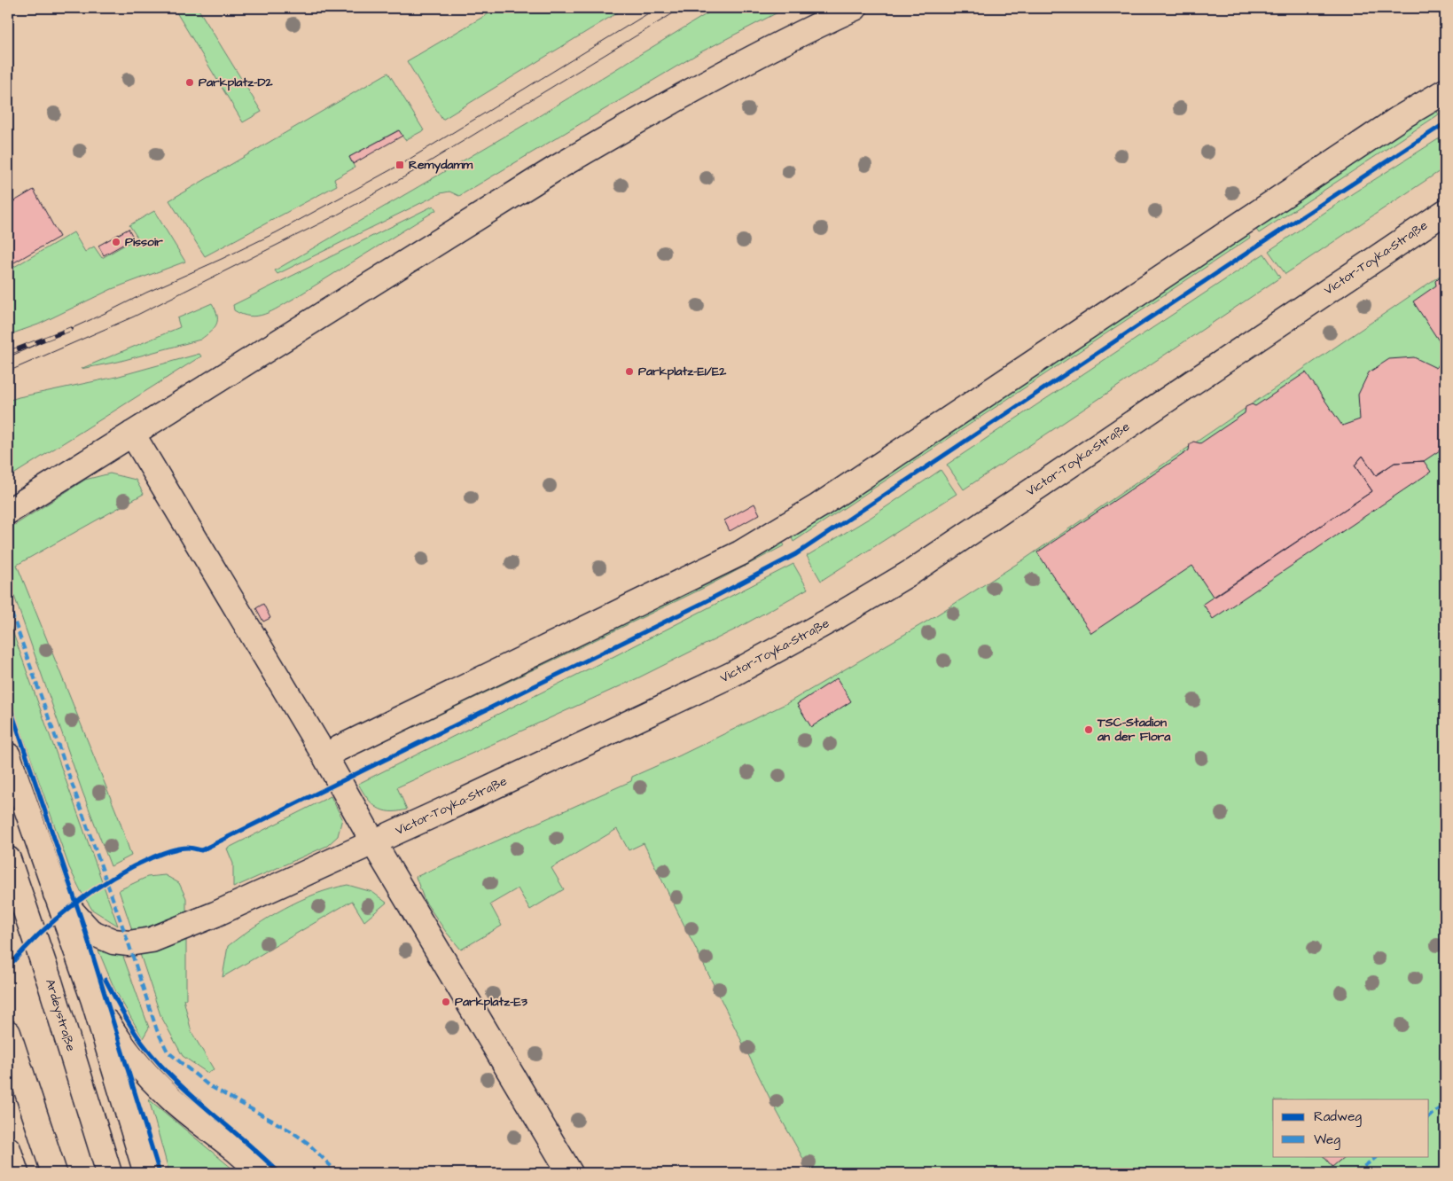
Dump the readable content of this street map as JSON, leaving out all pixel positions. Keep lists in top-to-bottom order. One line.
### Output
{"streets":{"street":["Victor-Toyka-Straße","Ardeystraße"]},"places":{"other":["Parkplatz-D2","Pissoir","Parkplatz-E1/E2","TSC-Stadion an der Flora","Parkplatz-E3"],"transit":["Remydamm"]},"legend":["Radweg","Weg"]}
